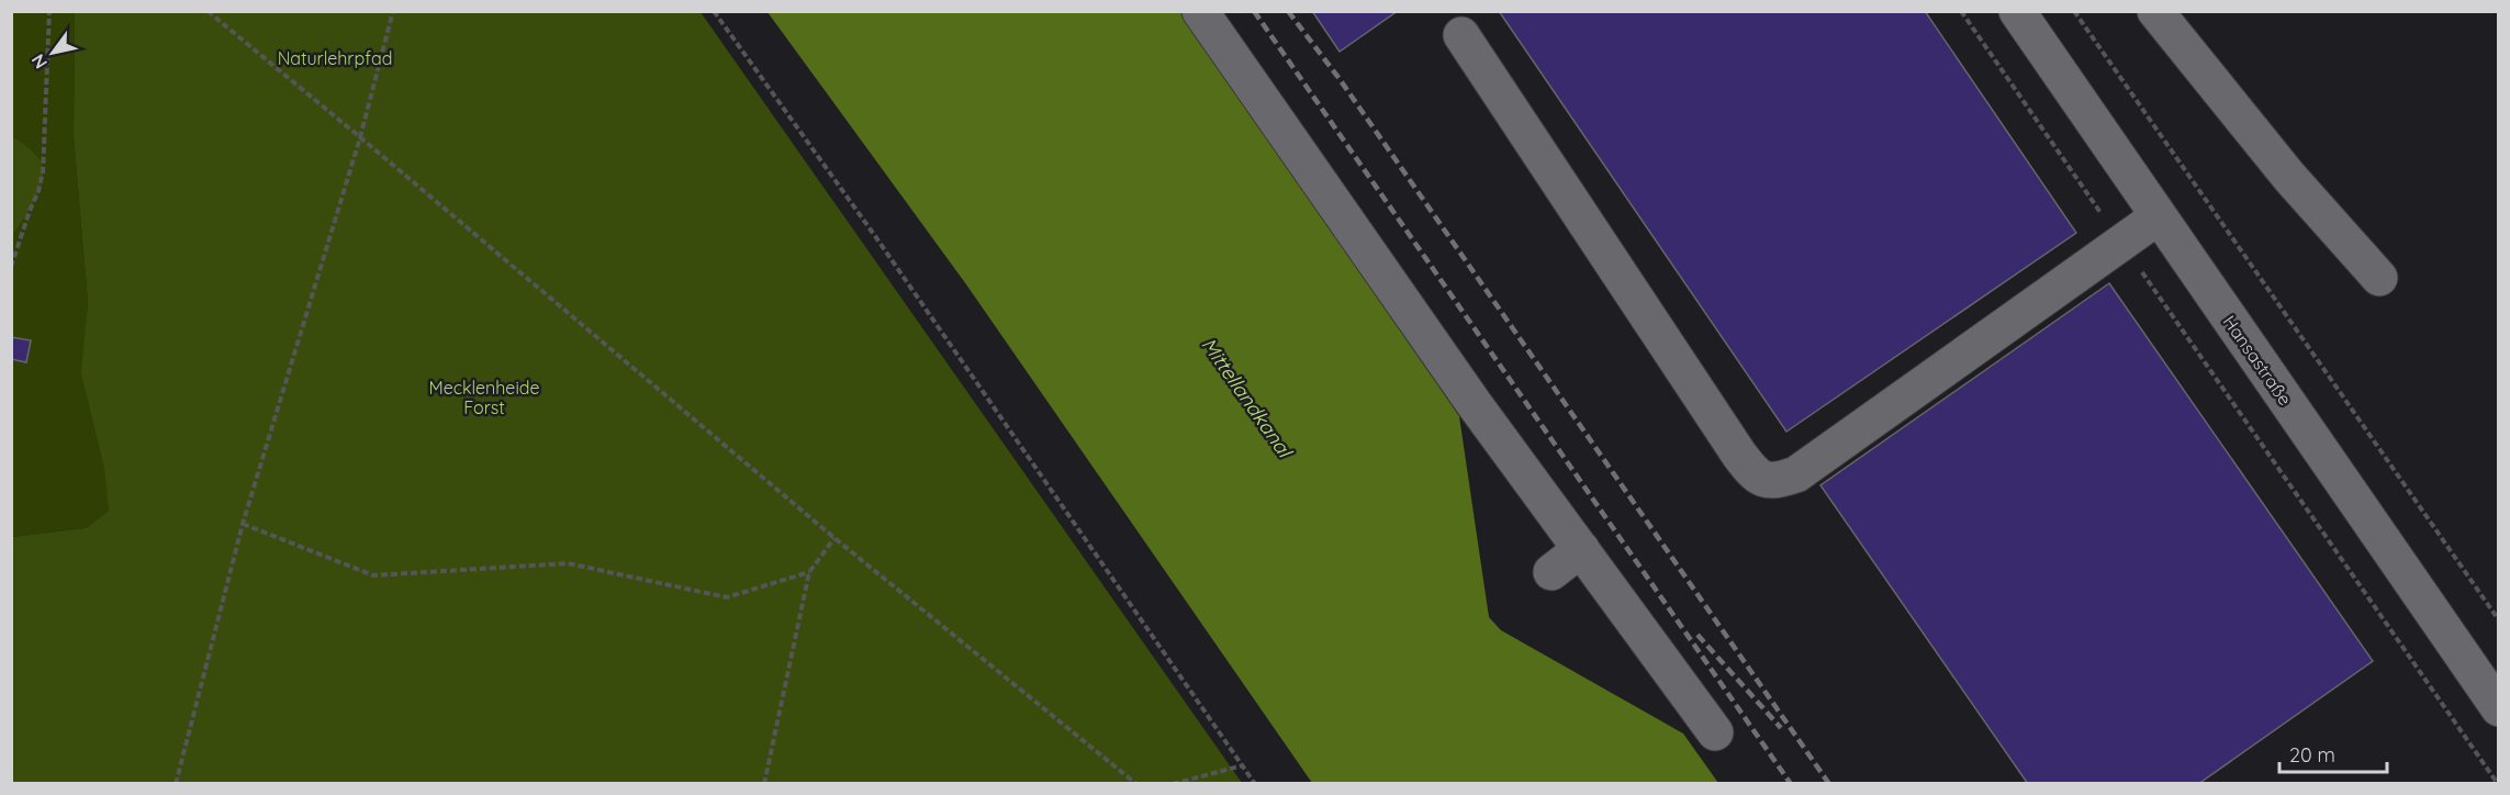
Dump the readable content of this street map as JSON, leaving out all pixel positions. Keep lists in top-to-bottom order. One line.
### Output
{"streets":{"street":["Hansastraße"]},"water":["Mittellandkanal"],"parks":["Naturlehrpfad","Mecklenheide Forst"],"scale_bar":"20 m","north":"bottom left"}
